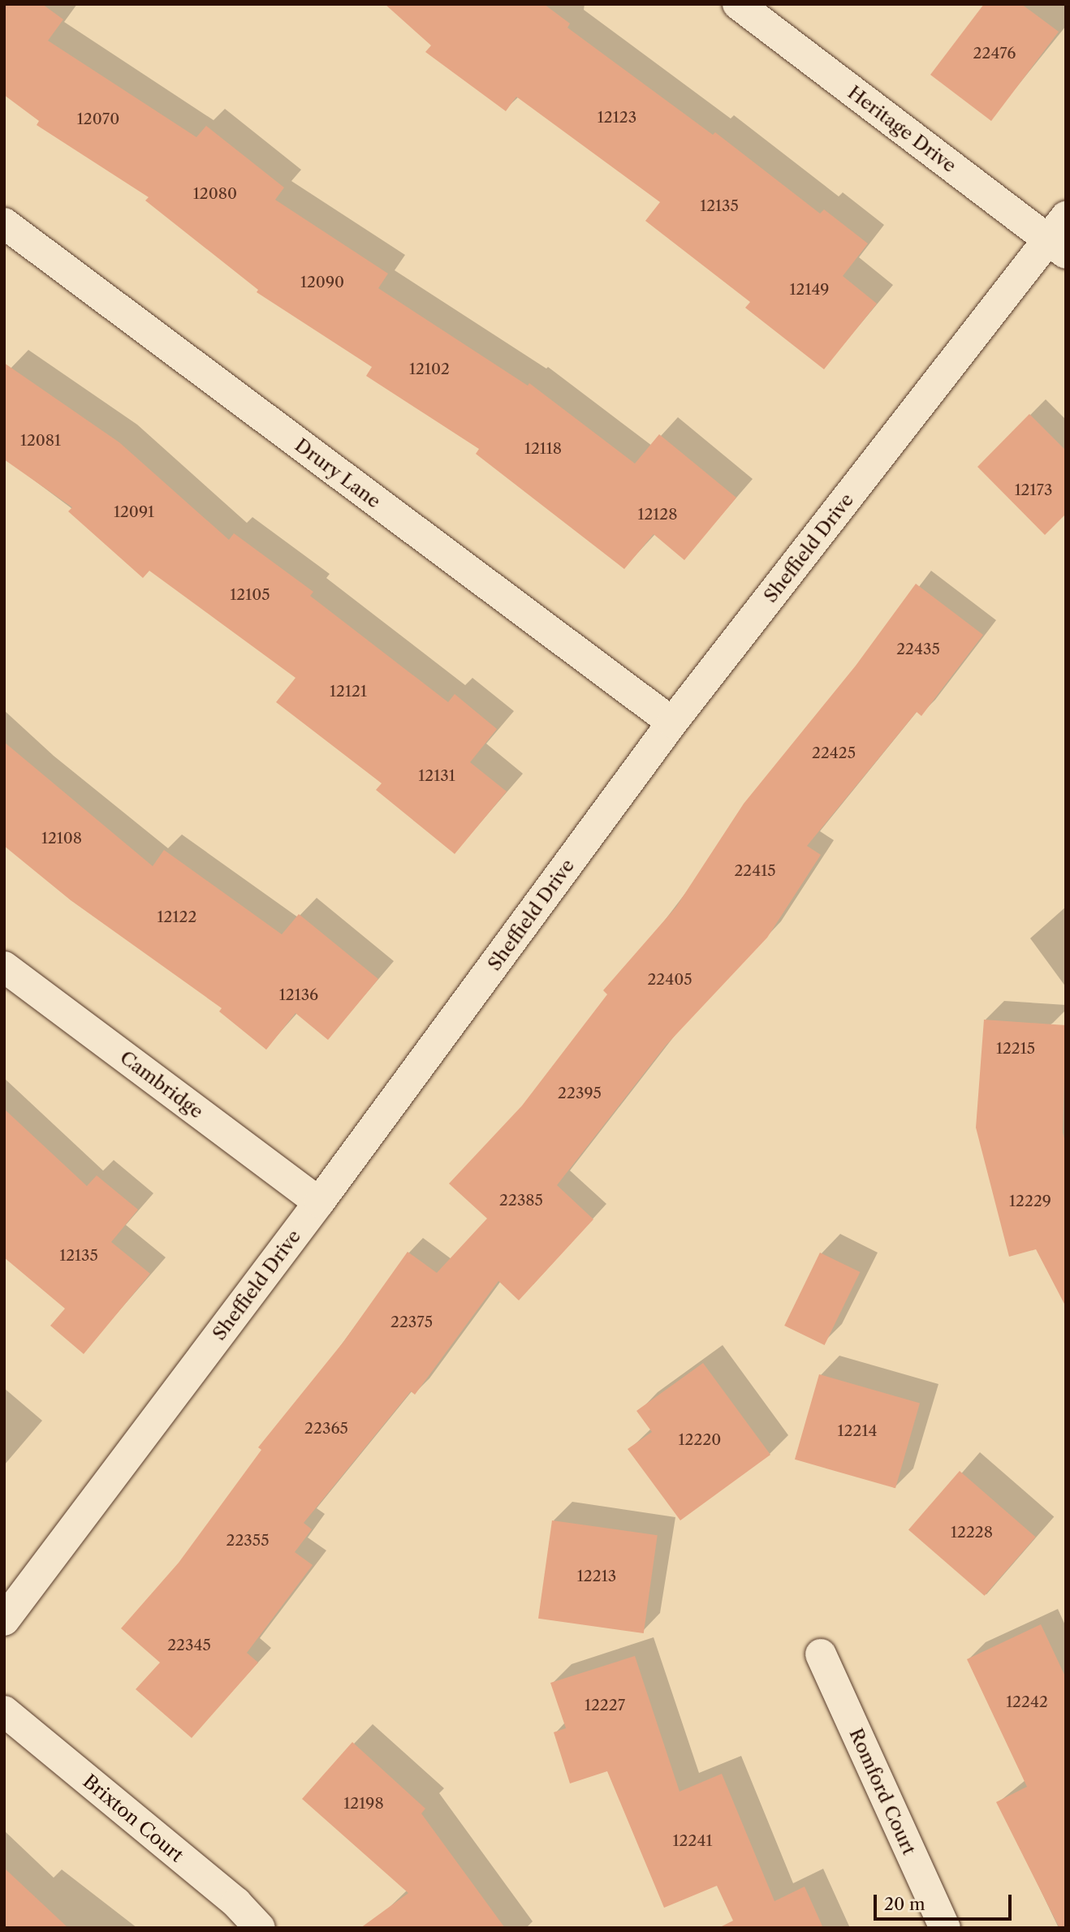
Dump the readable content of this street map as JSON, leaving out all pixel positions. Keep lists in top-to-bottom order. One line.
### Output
{"streets":{"street":["Heritage Drive","Drury Lane","Sheffield Drive","Cambridge","Romford Court","Brixton Court"]},"crossings":[["Heritage Drive","Sheffield Drive"],["Drury Lane","Sheffield Drive"],["Sheffield Drive","Cambridge"]],"house_numbers":["22476","12123","12070","12080","12135","12090","12149","12102","12081","12118","12173","12091","12128","12105","22435","12121","22425","12131","12108","22415","12122","22405","12136","12215","22395","22385","12229","12135","22375","22365","12214","12220","12228","22355","12213","22345","12242","12227","12198","12241"],"scale_bar":"20 m"}
